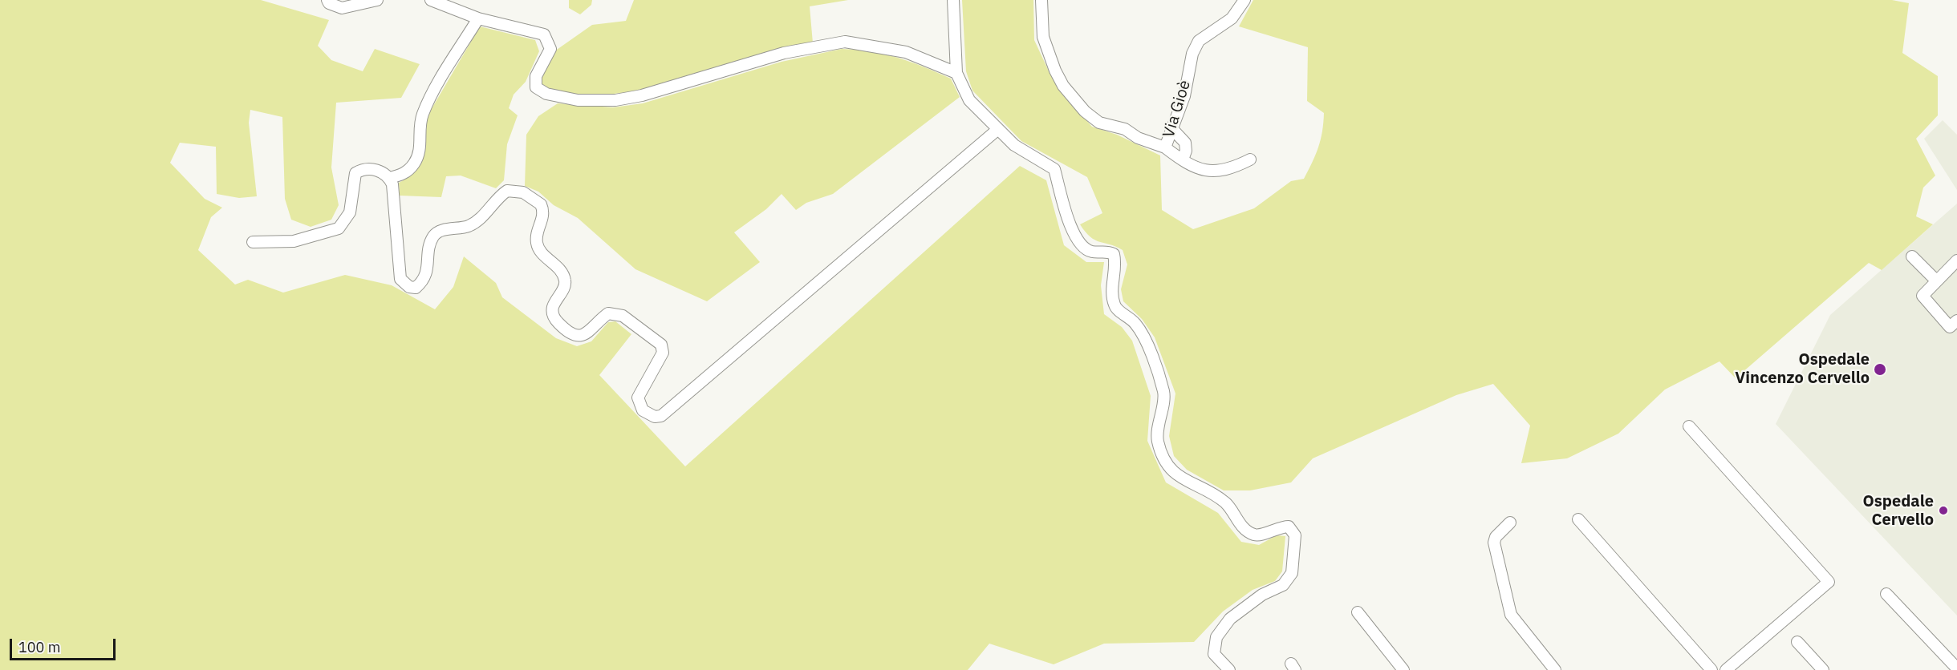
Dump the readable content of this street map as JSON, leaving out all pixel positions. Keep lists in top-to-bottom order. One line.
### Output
{"streets":{"street":["Via Gioè"]},"places":["Ospedale Vincenzo Cervello","Ospedale Cervello"],"scale_bar":"100 m"}
